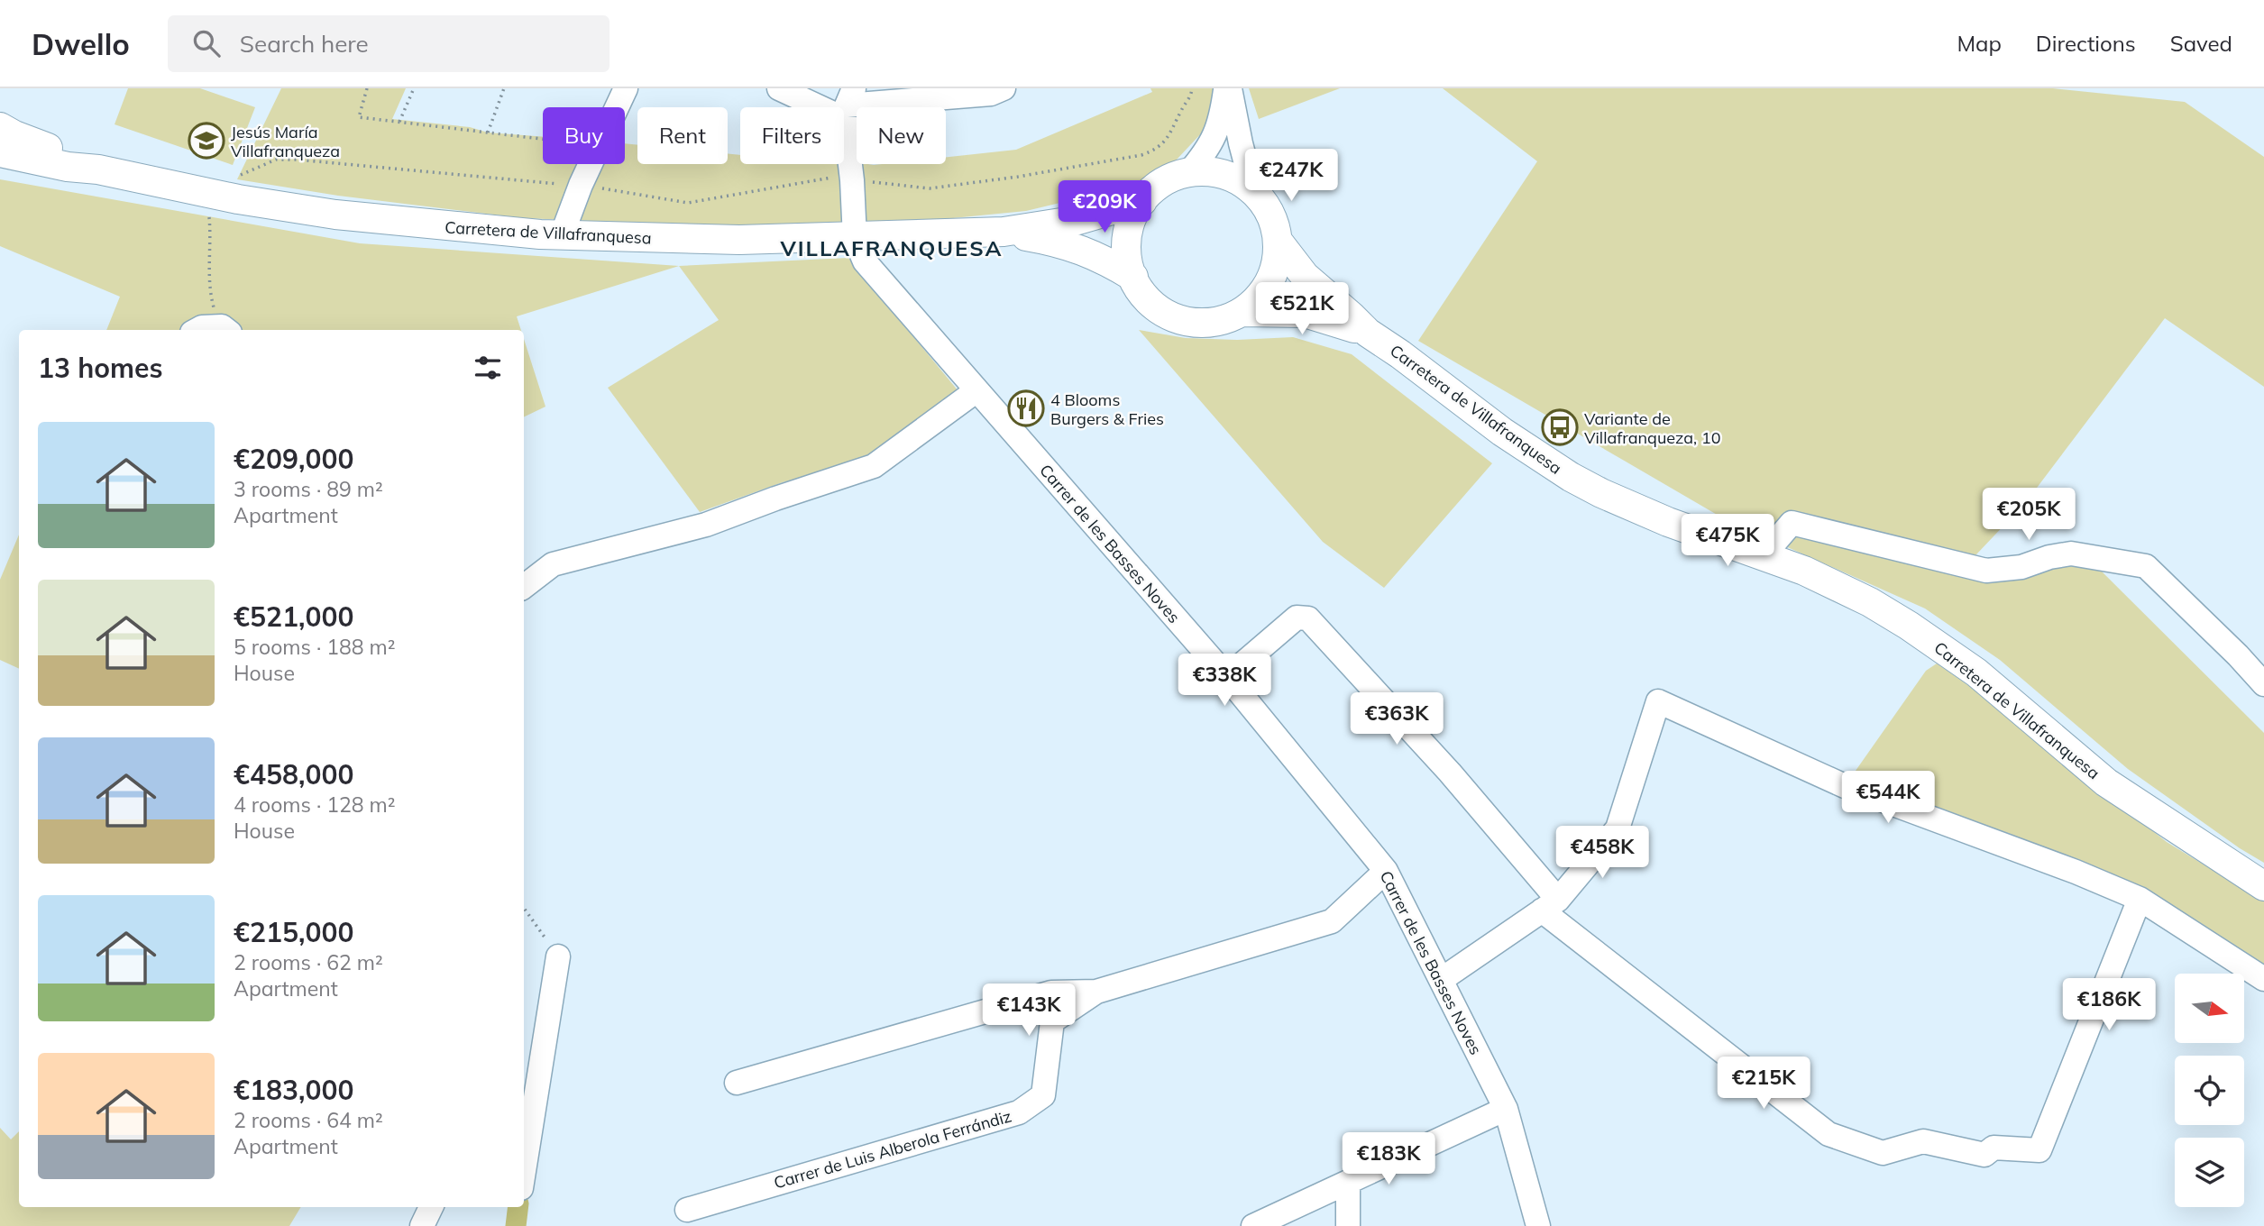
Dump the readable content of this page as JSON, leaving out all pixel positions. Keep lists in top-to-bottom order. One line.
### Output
{"streets":{"main road":["Carretera de Villafranquesa"],"street":["Carrer de les Basses Noves","Carrer de Luis Alberola Ferrándiz"]},"crossings":[["Carretera de Villafranquesa","Carrer de les Basses Noves"],["Carrer de les Basses Noves","Carrer de Luis Alberola Ferrándiz"]],"districts":["VILLAFRANQUESA"],"places":{"school or university":["Jesús María Villafranqueza"],"restaurant":["4 Blooms Burgers & Fries"],"bus stop":["Variante de Villafranqueza, 10"]},"north":"right","page":{"header":"Dwello","search":"Search here","nav":["Map","Directions","Saved"],"chip":["Buy","Rent","Filters","New"],"price":["€247K","€209K","€521K","€205K","€475K","€338K","€363K","€544K","€458K","€186K","€143K","€215K","€183K"],"heading":"13 homes","list":[{"name":"€209,000","note":"3 rooms · 89 m² · Apartment"},{"name":"€521,000","note":"5 rooms · 188 m² · House"},{"name":"€458,000","note":"4 rooms · 128 m² · House"},{"name":"€215,000","note":"2 rooms · 62 m² · Apartment"},{"name":"€183,000","note":"2 rooms · 64 m² · Apartment"}]}}
